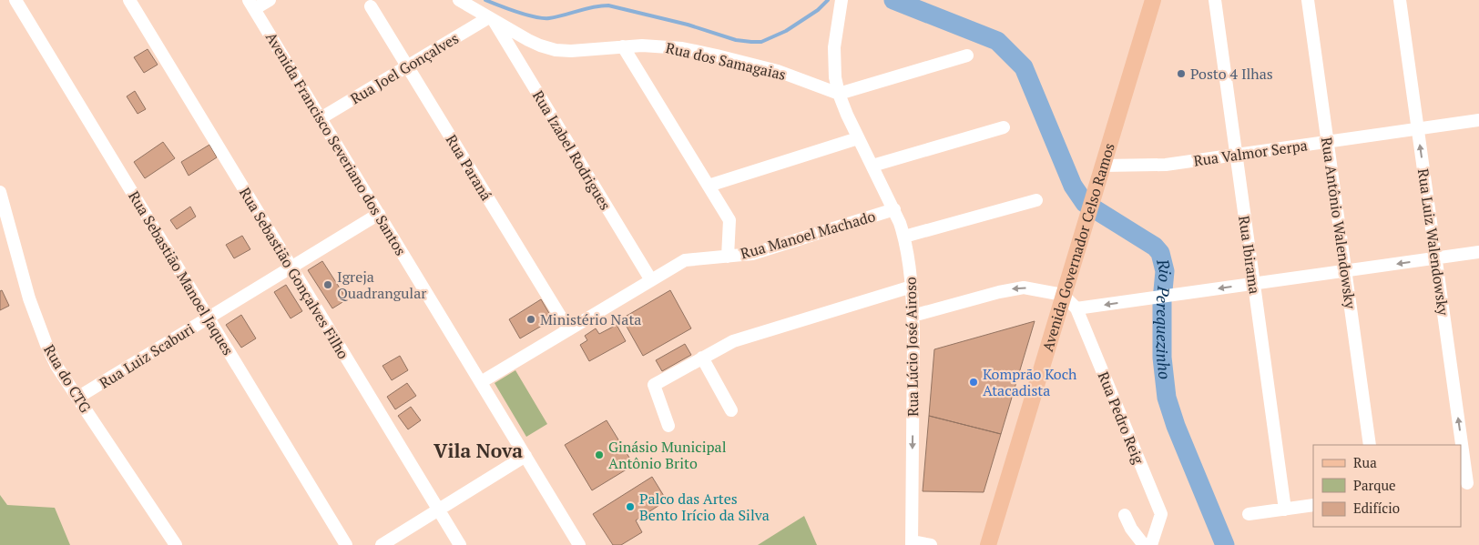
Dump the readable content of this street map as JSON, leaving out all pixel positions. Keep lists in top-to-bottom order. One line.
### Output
{"streets":{"main road":["Avenida Governador Celso Ramos"],"street":["Rua dos Samagaias","Rua Joel Gonçalves","Avenida Francisco Severiano dos Santos","Rua Izabel Rodrigues","Rua Valmor Serpa","Rua Paraná","Rua Antônio Walendowsky","Rua Manoel Machado","Rua Luiz Walendowsky","Rua Ibirama","Rua Sebastião Manoel Jaques","Rua Sebastião Gonçalves Filho","Rua Lúcio José Airoso","Rua Luiz Scaburi","Rua do CTG","Rua Pedro Reig"]},"crossings":[["Rua dos Samagaias","Rua Joel Gonçalves"],["Rua dos Samagaias","Rua Izabel Rodrigues"],["Rua dos Samagaias","Rua Lúcio José Airoso"],["Rua Joel Gonçalves","Avenida Francisco Severiano dos Santos"],["Rua Joel Gonçalves","Rua Izabel Rodrigues"],["Rua Joel Gonçalves","Rua Paraná"],["Avenida Francisco Severiano dos Santos","Rua Manoel Machado"],["Avenida Francisco Severiano dos Santos","Rua Luiz Scaburi"],["Rua Izabel Rodrigues","Rua Manoel Machado"],["Rua Valmor Serpa","Rua Antônio Walendowsky"],["Rua Valmor Serpa","Rua Luiz Walendowsky"],["Rua Valmor Serpa","Avenida Governador Celso Ramos"],["Rua Valmor Serpa","Rua Ibirama"],["Rua Paraná","Rua Manoel Machado"],["Rua Manoel Machado","Rua Lúcio José Airoso"],["Avenida Governador Celso Ramos","Rua Pedro Reig"],["Rua Sebastião Manoel Jaques","Rua Luiz Scaburi"],["Rua Sebastião Gonçalves Filho","Rua Luiz Scaburi"],["Rua Luiz Scaburi","Rua do CTG"]],"one_way":["Rua Luiz Walendowsky","Rua Lúcio José Airoso"],"districts":["Vila Nova"],"water":["Rio Perequezinho"],"places":["Posto 4 Ilhas","Igreja Quadrangular","Ministério Nata","Komprão Koch Atacadista","Ginásio Municipal Antônio Brito","Palco das Artes Bento Irício da Silva"],"legend":["Rua","Parque","Edifício"]}
